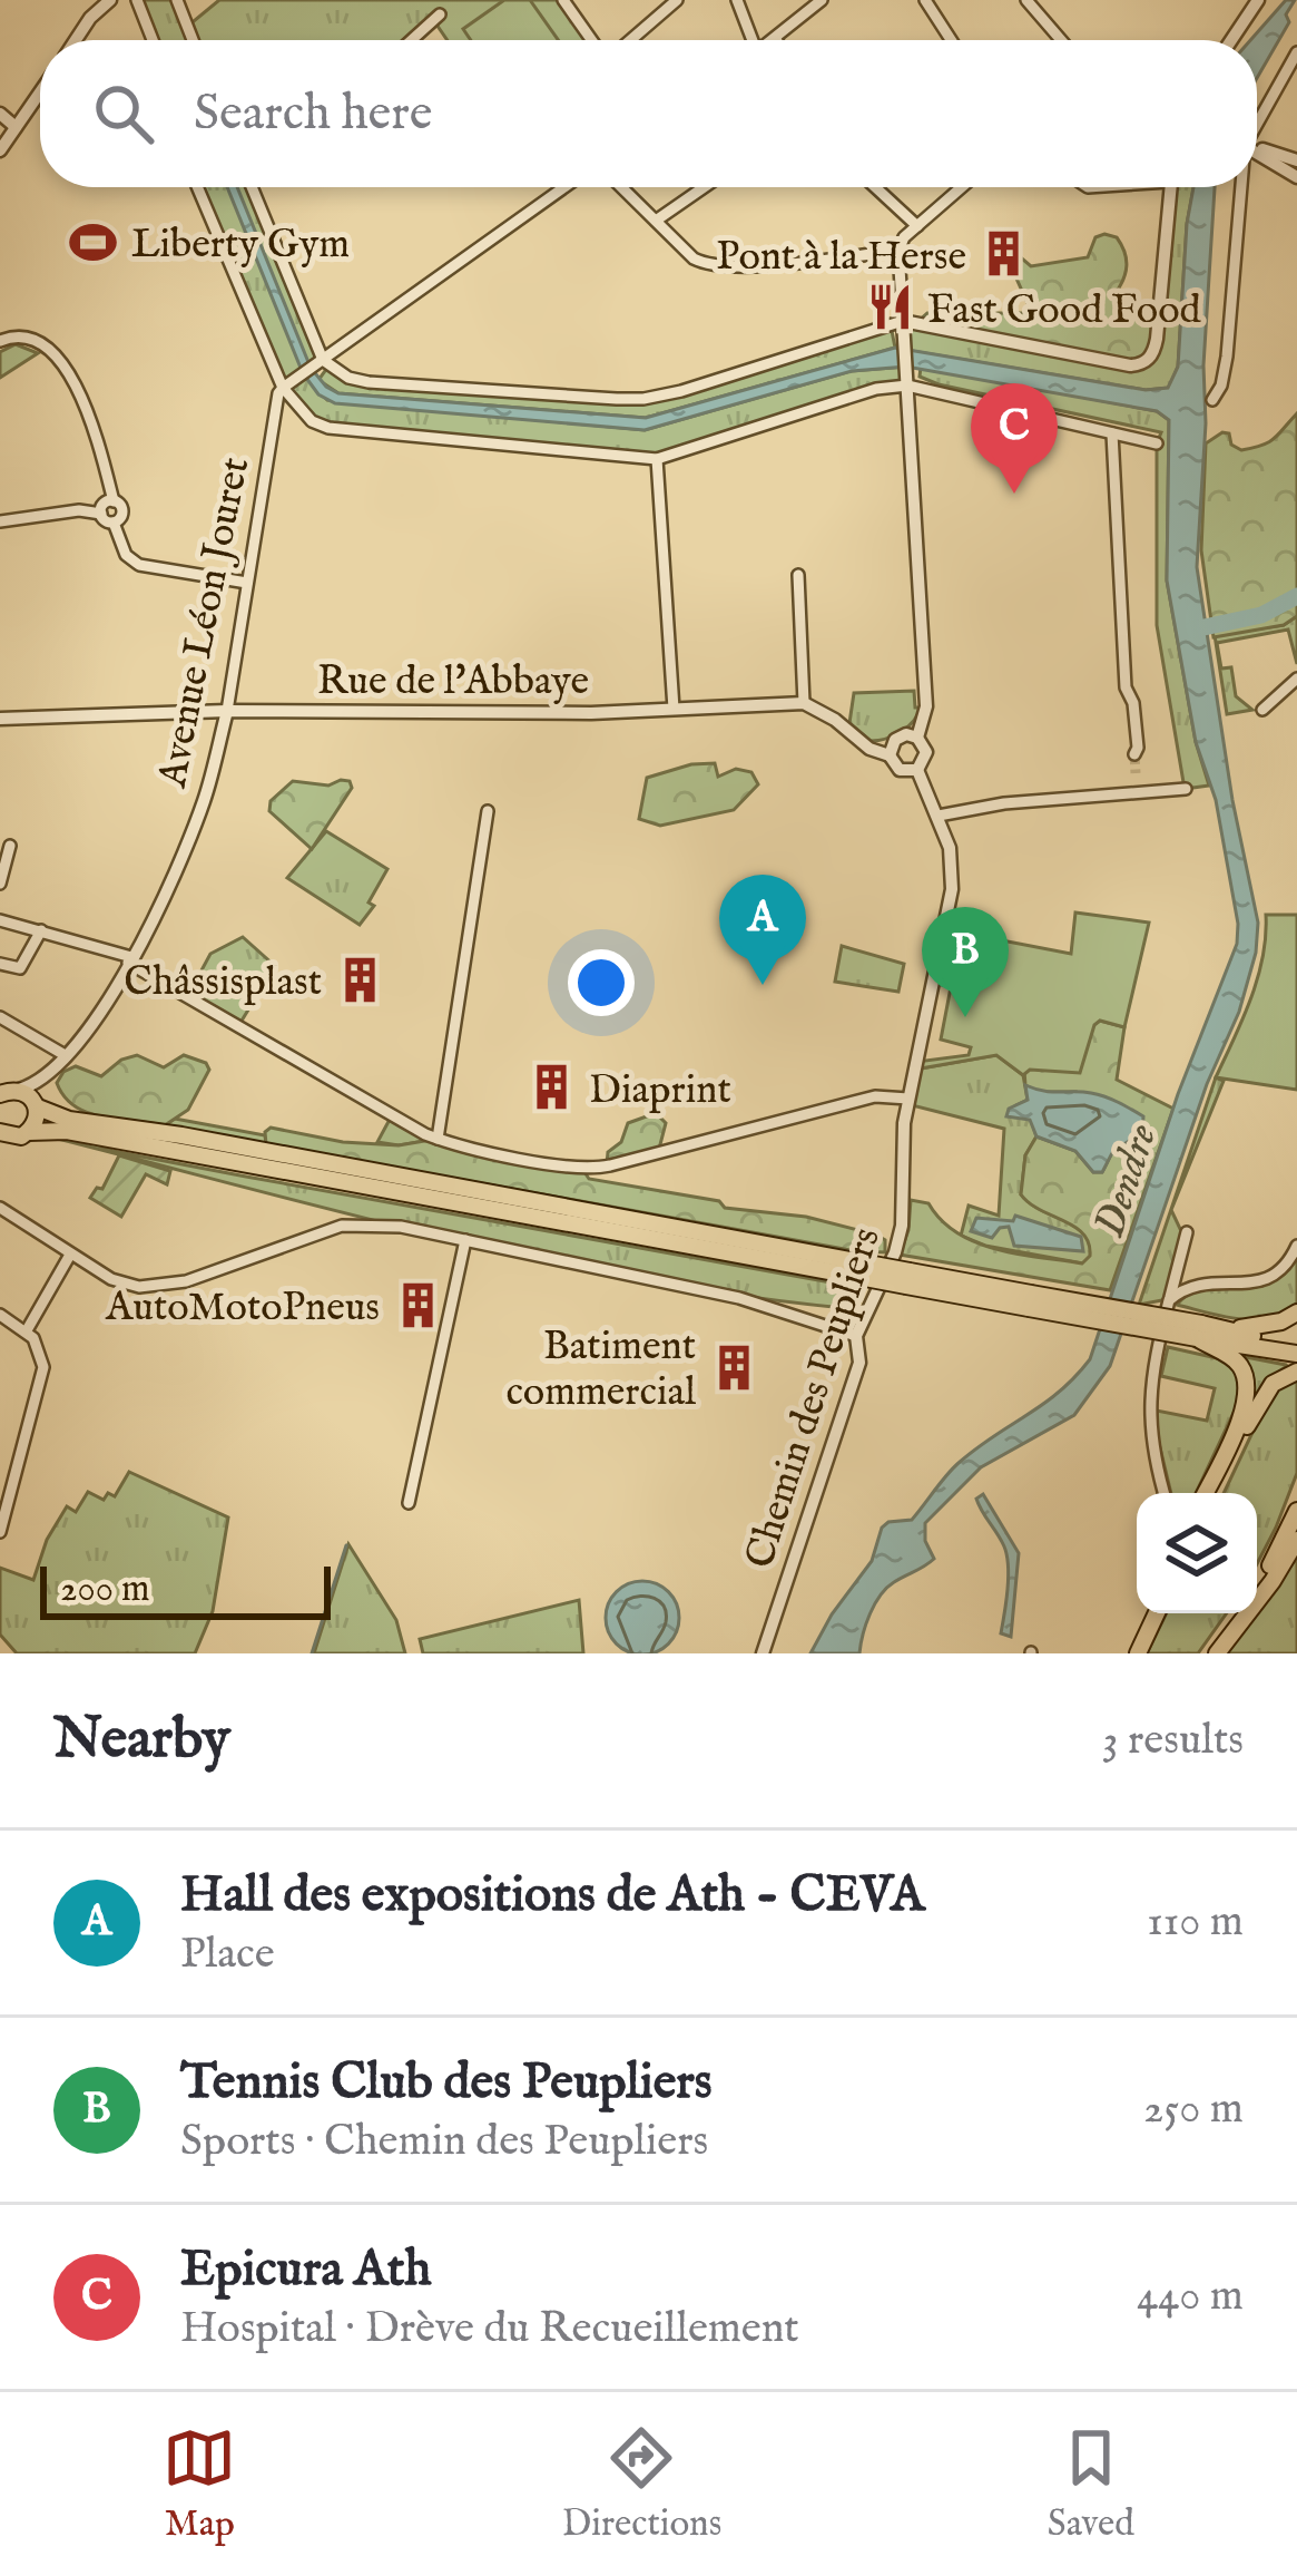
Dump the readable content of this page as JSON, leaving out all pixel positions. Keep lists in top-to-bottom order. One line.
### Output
{"streets":{"street":["Avenue Léon Jouret","Rue de l'Abbaye","Chemin des Peupliers"]},"crossings":[["Avenue Léon Jouret","Rue de l'Abbaye"]],"water":["Dendre"],"places":{"sports":["Liberty Gym"],"building":["Pont à la Herse","Châssisplast","Diaprint","AutoMotoPneus","Batiment commercial"],"restaurant":["Fast Good Food"]},"scale_bar":"200 m","page":{"search":"Search here","pins":["C","A","B"],"scale":"200 m","heading":["Nearby","3 results"],"list":[{"mark":"A","name":"Hall des expositions de Ath - CEVA","note":"Place","value":"110 m"},{"mark":"B","name":"Tennis Club des Peupliers","note":"Sports · Chemin des Peupliers","value":"250 m"},{"mark":"C","name":"Epicura Ath","note":"Hospital · Drève du Recueillement","value":"440 m"}],"nav":["Map","Directions","Saved"]}}
